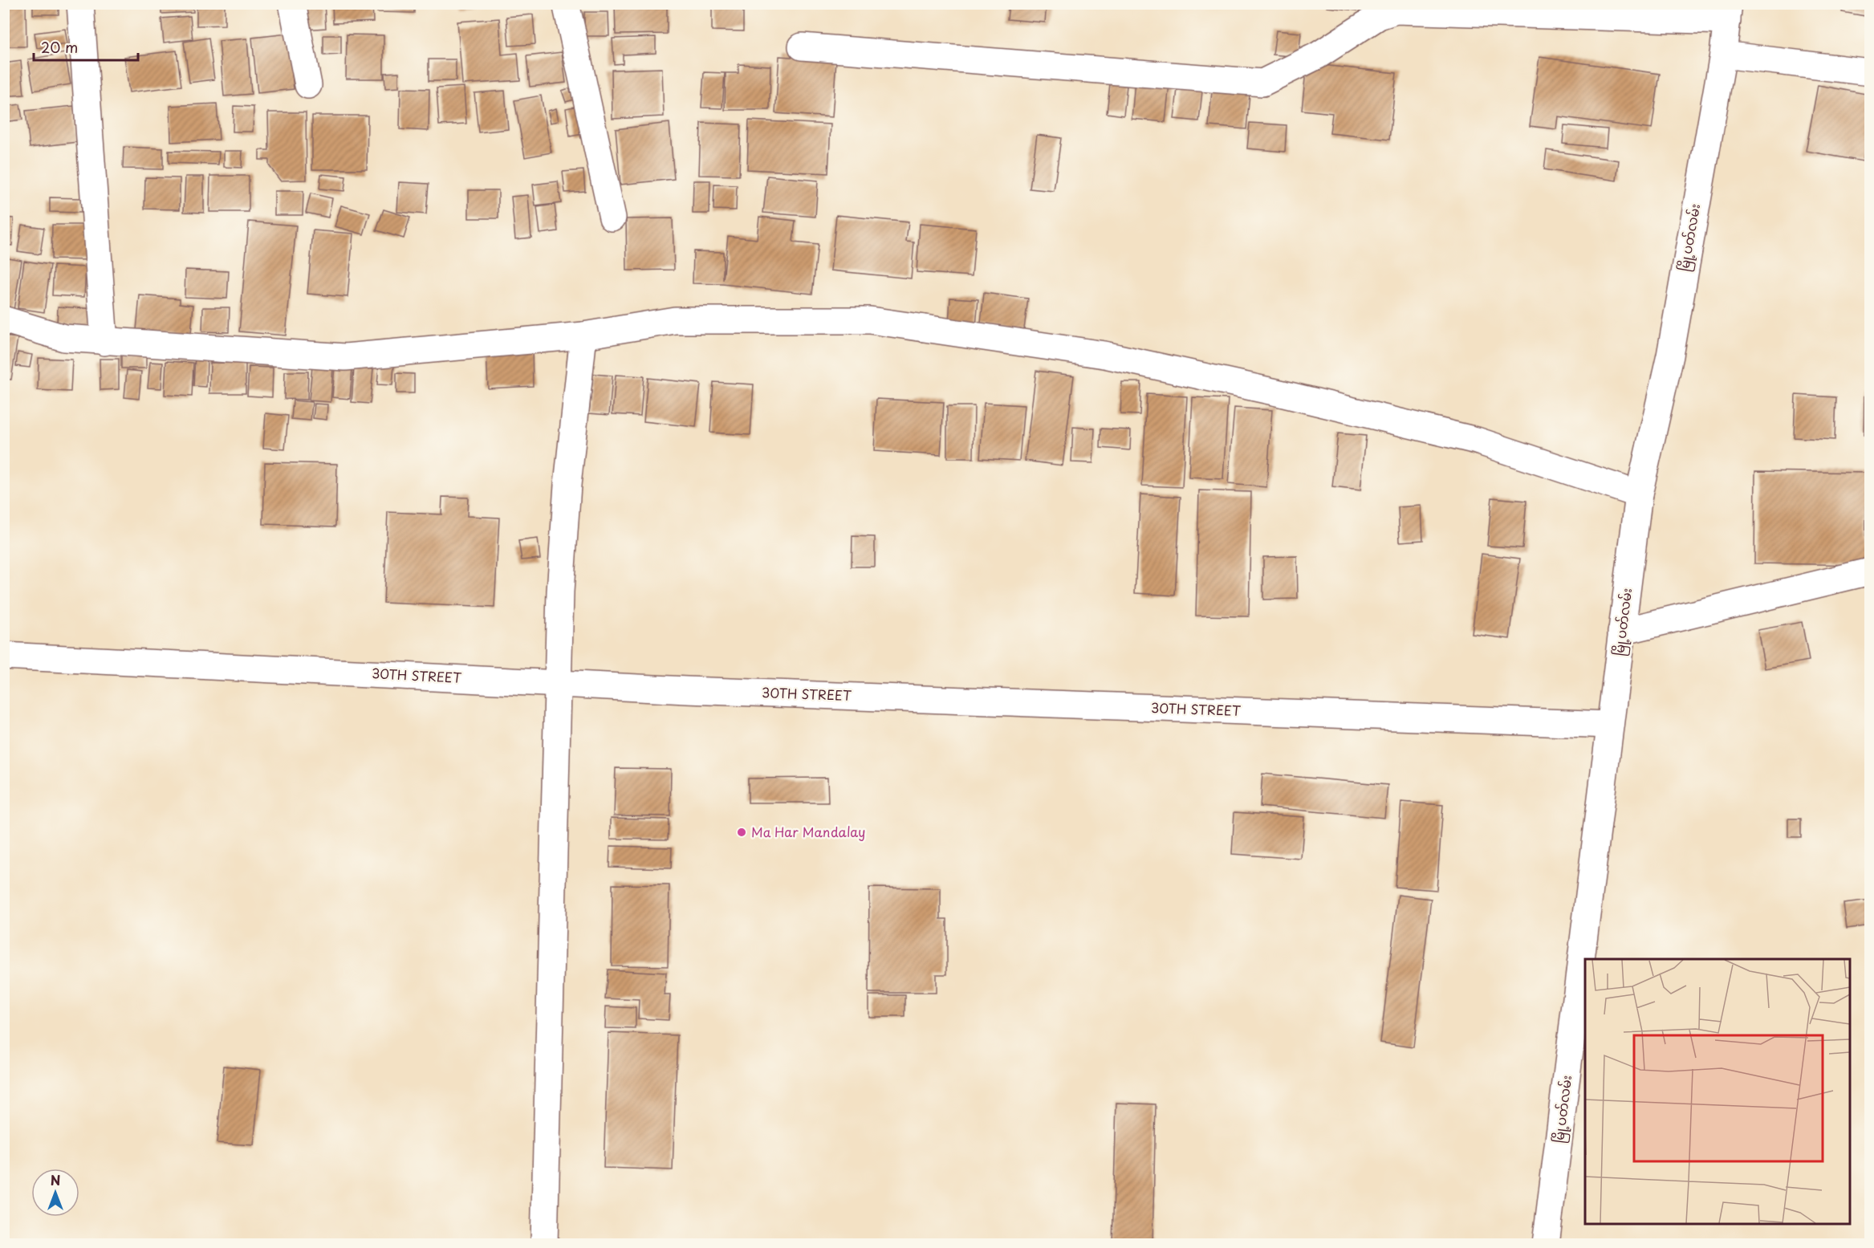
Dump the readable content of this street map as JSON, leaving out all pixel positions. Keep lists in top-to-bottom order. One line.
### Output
{"streets":{"street":["မြို့ပတ်လမ်း","30TH STREET"]},"crossings":[["မြို့ပတ်လမ်း","30TH STREET"]],"places":["Ma Har Mandalay"],"scale_bar":"20 m","north":"top"}
